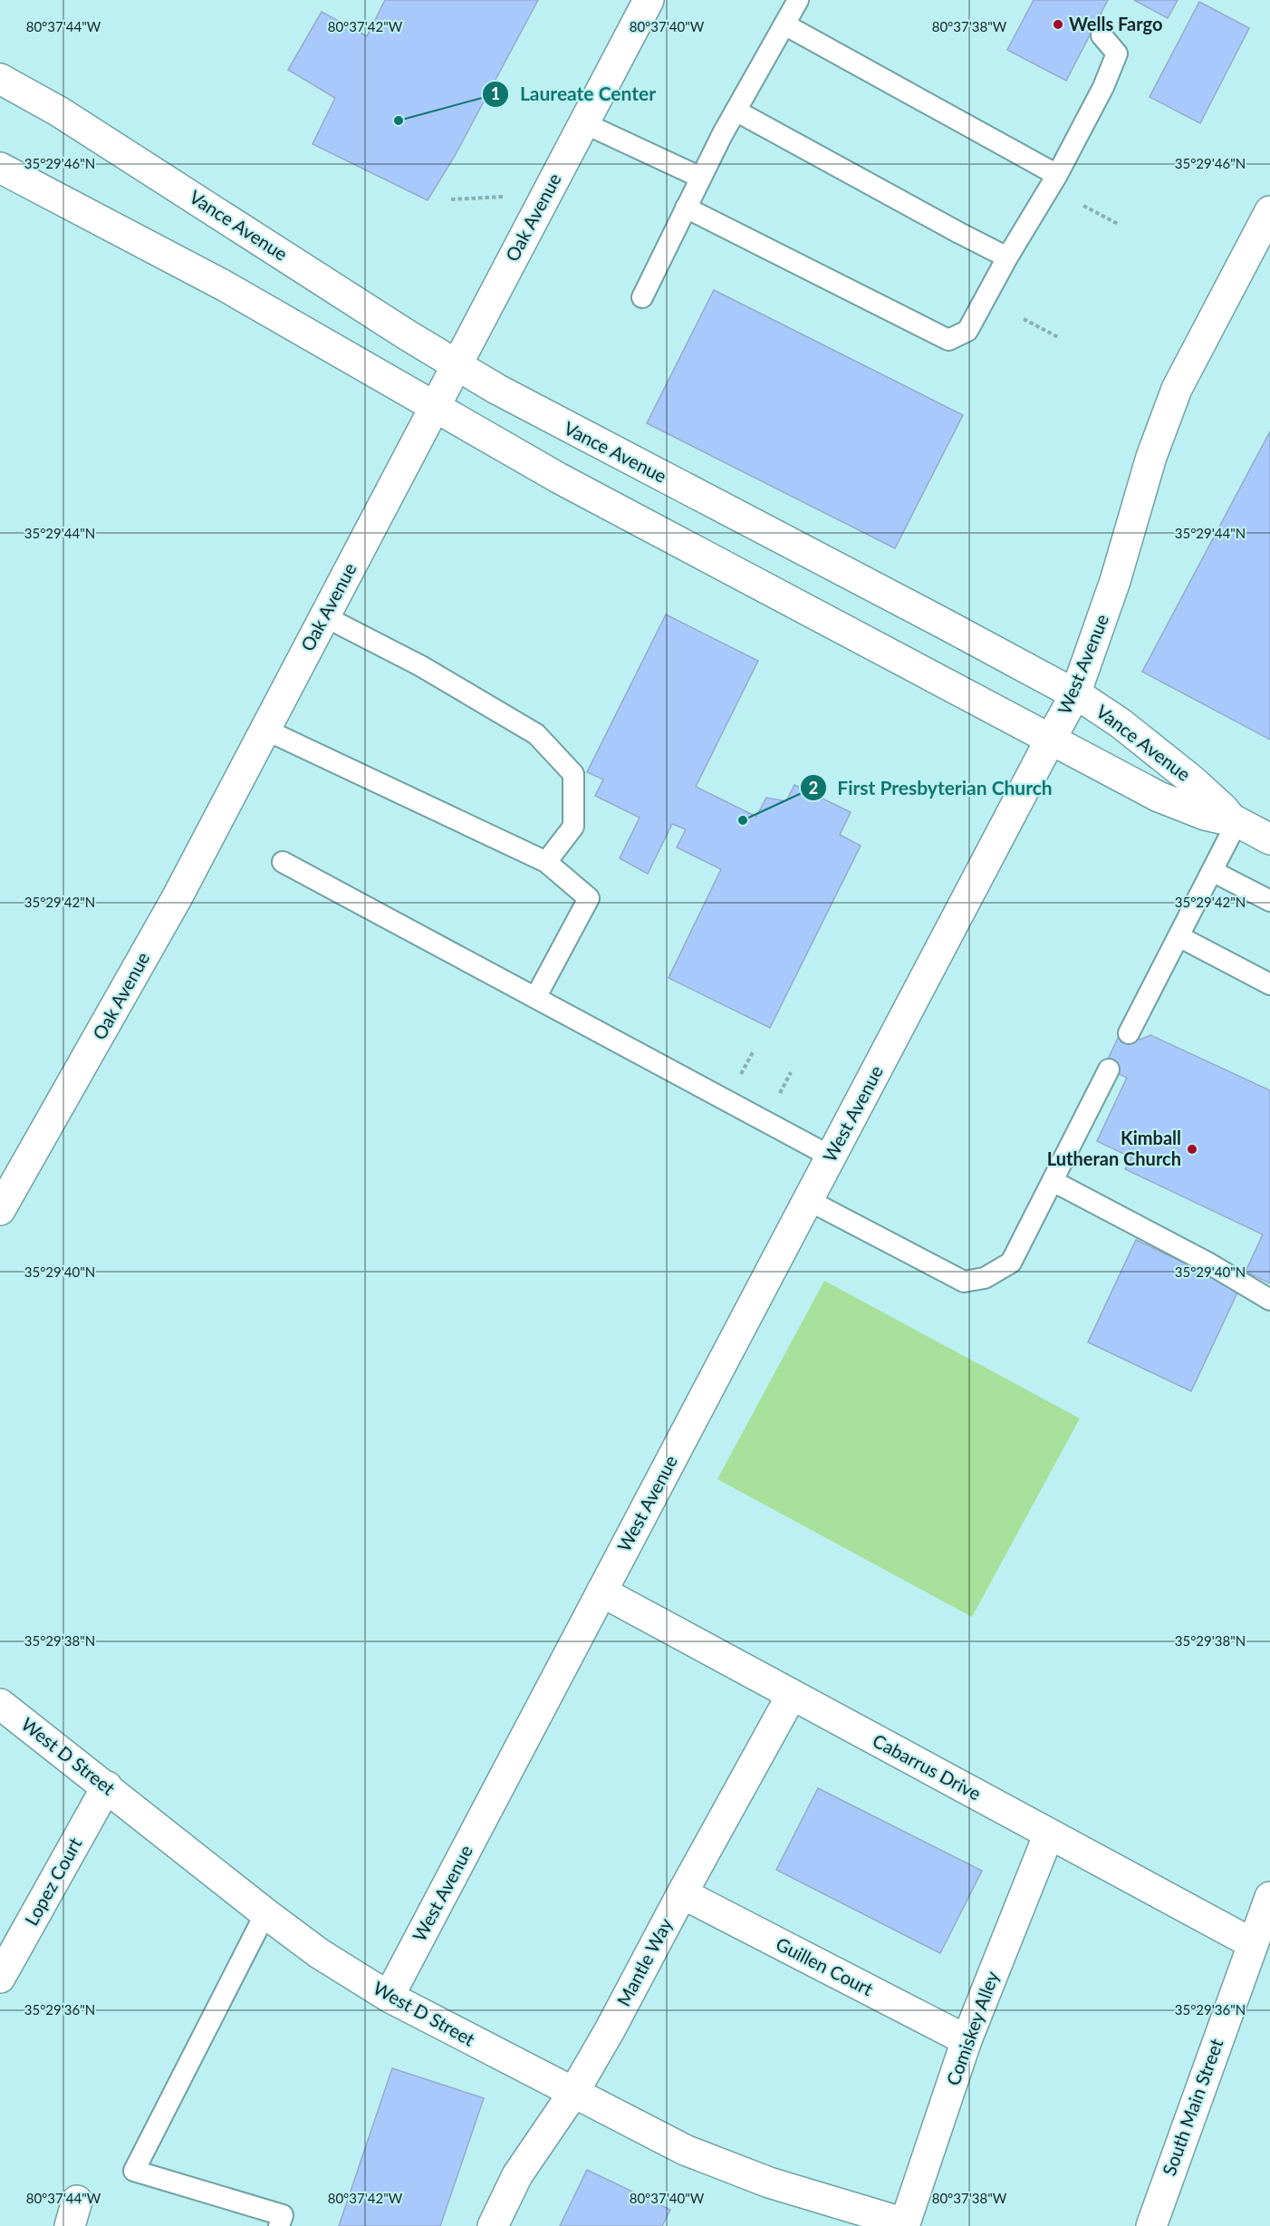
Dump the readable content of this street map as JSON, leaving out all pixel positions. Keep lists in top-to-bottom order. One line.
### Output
{"streets":{"street":["Oak Avenue","Vance Avenue","West Avenue","West D Street","Cabarrus Drive","Lopez Court","Mantle Way","Guillen Court","Comiskey Alley","South Main Street"]},"crossings":[["Oak Avenue","Vance Avenue"],["Vance Avenue","West Avenue"],["West Avenue","West D Street"],["West Avenue","Cabarrus Drive"],["West D Street","Lopez Court"],["West D Street","Mantle Way"],["West D Street","Comiskey Alley"],["Cabarrus Drive","Mantle Way"],["Cabarrus Drive","Comiskey Alley"],["Cabarrus Drive","South Main Street"],["Mantle Way","Guillen Court"],["Guillen Court","Comiskey Alley"]],"places":["Wells Fargo","Laureate Center","First Presbyterian Church","Kimball Lutheran Church"],"coordinates":["80°37'44\"W","80°37'42\"W","80°37'40\"W","80°37'38\"W","35°29'46\"N","35°29'44\"N","35°29'42\"N","35°29'40\"N","35°29'38\"N","35°29'36\"N"]}
